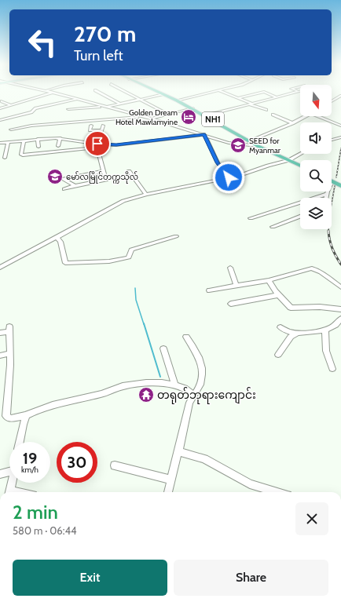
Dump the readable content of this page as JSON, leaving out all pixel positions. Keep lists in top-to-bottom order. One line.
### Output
{"streets":{"highway":["NH1"]},"places":{"hotel":["Golden Dream Hotel Mawlamyine"],"school or university":["SEED for Myanmar","မော်လမြိုင်တက္ကသိုလ်"],"temple":["တရုတ်ဘုရားကျောင်း"]},"north":"bottom","page":{"turn":["270 m","Turn left"],"speed":"19 km/h","limit":"30","heading":["2 min","580 m · 06:44"],"buttons":["Exit","Share"]}}
